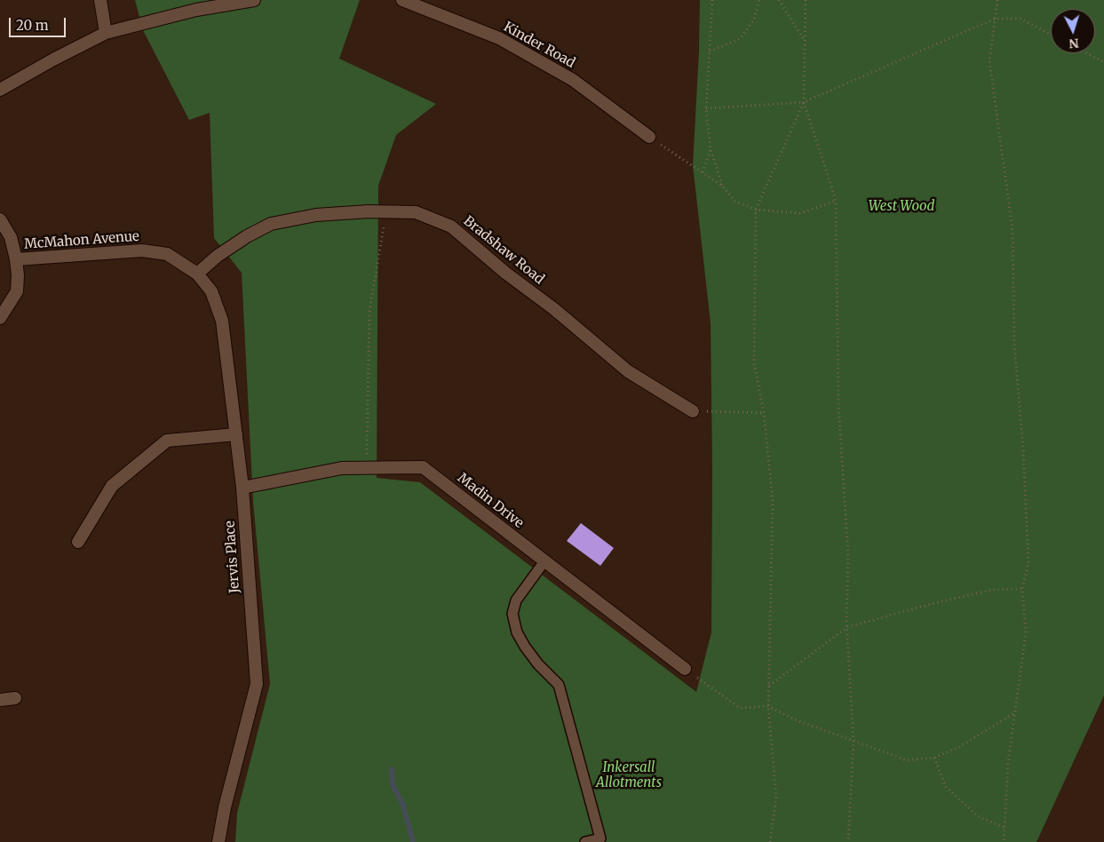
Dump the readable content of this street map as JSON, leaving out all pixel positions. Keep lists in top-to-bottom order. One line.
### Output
{"streets":{"street":["Kinder Road","McMahon Avenue","Bradshaw Road","Madin Drive","Jervis Place"]},"crossings":[["McMahon Avenue","Bradshaw Road"],["McMahon Avenue","Jervis Place"],["Bradshaw Road","Jervis Place"],["Madin Drive","Jervis Place"]],"parks":["West Wood","Inkersall Allotments"],"scale_bar":"20 m","north":"bottom"}
